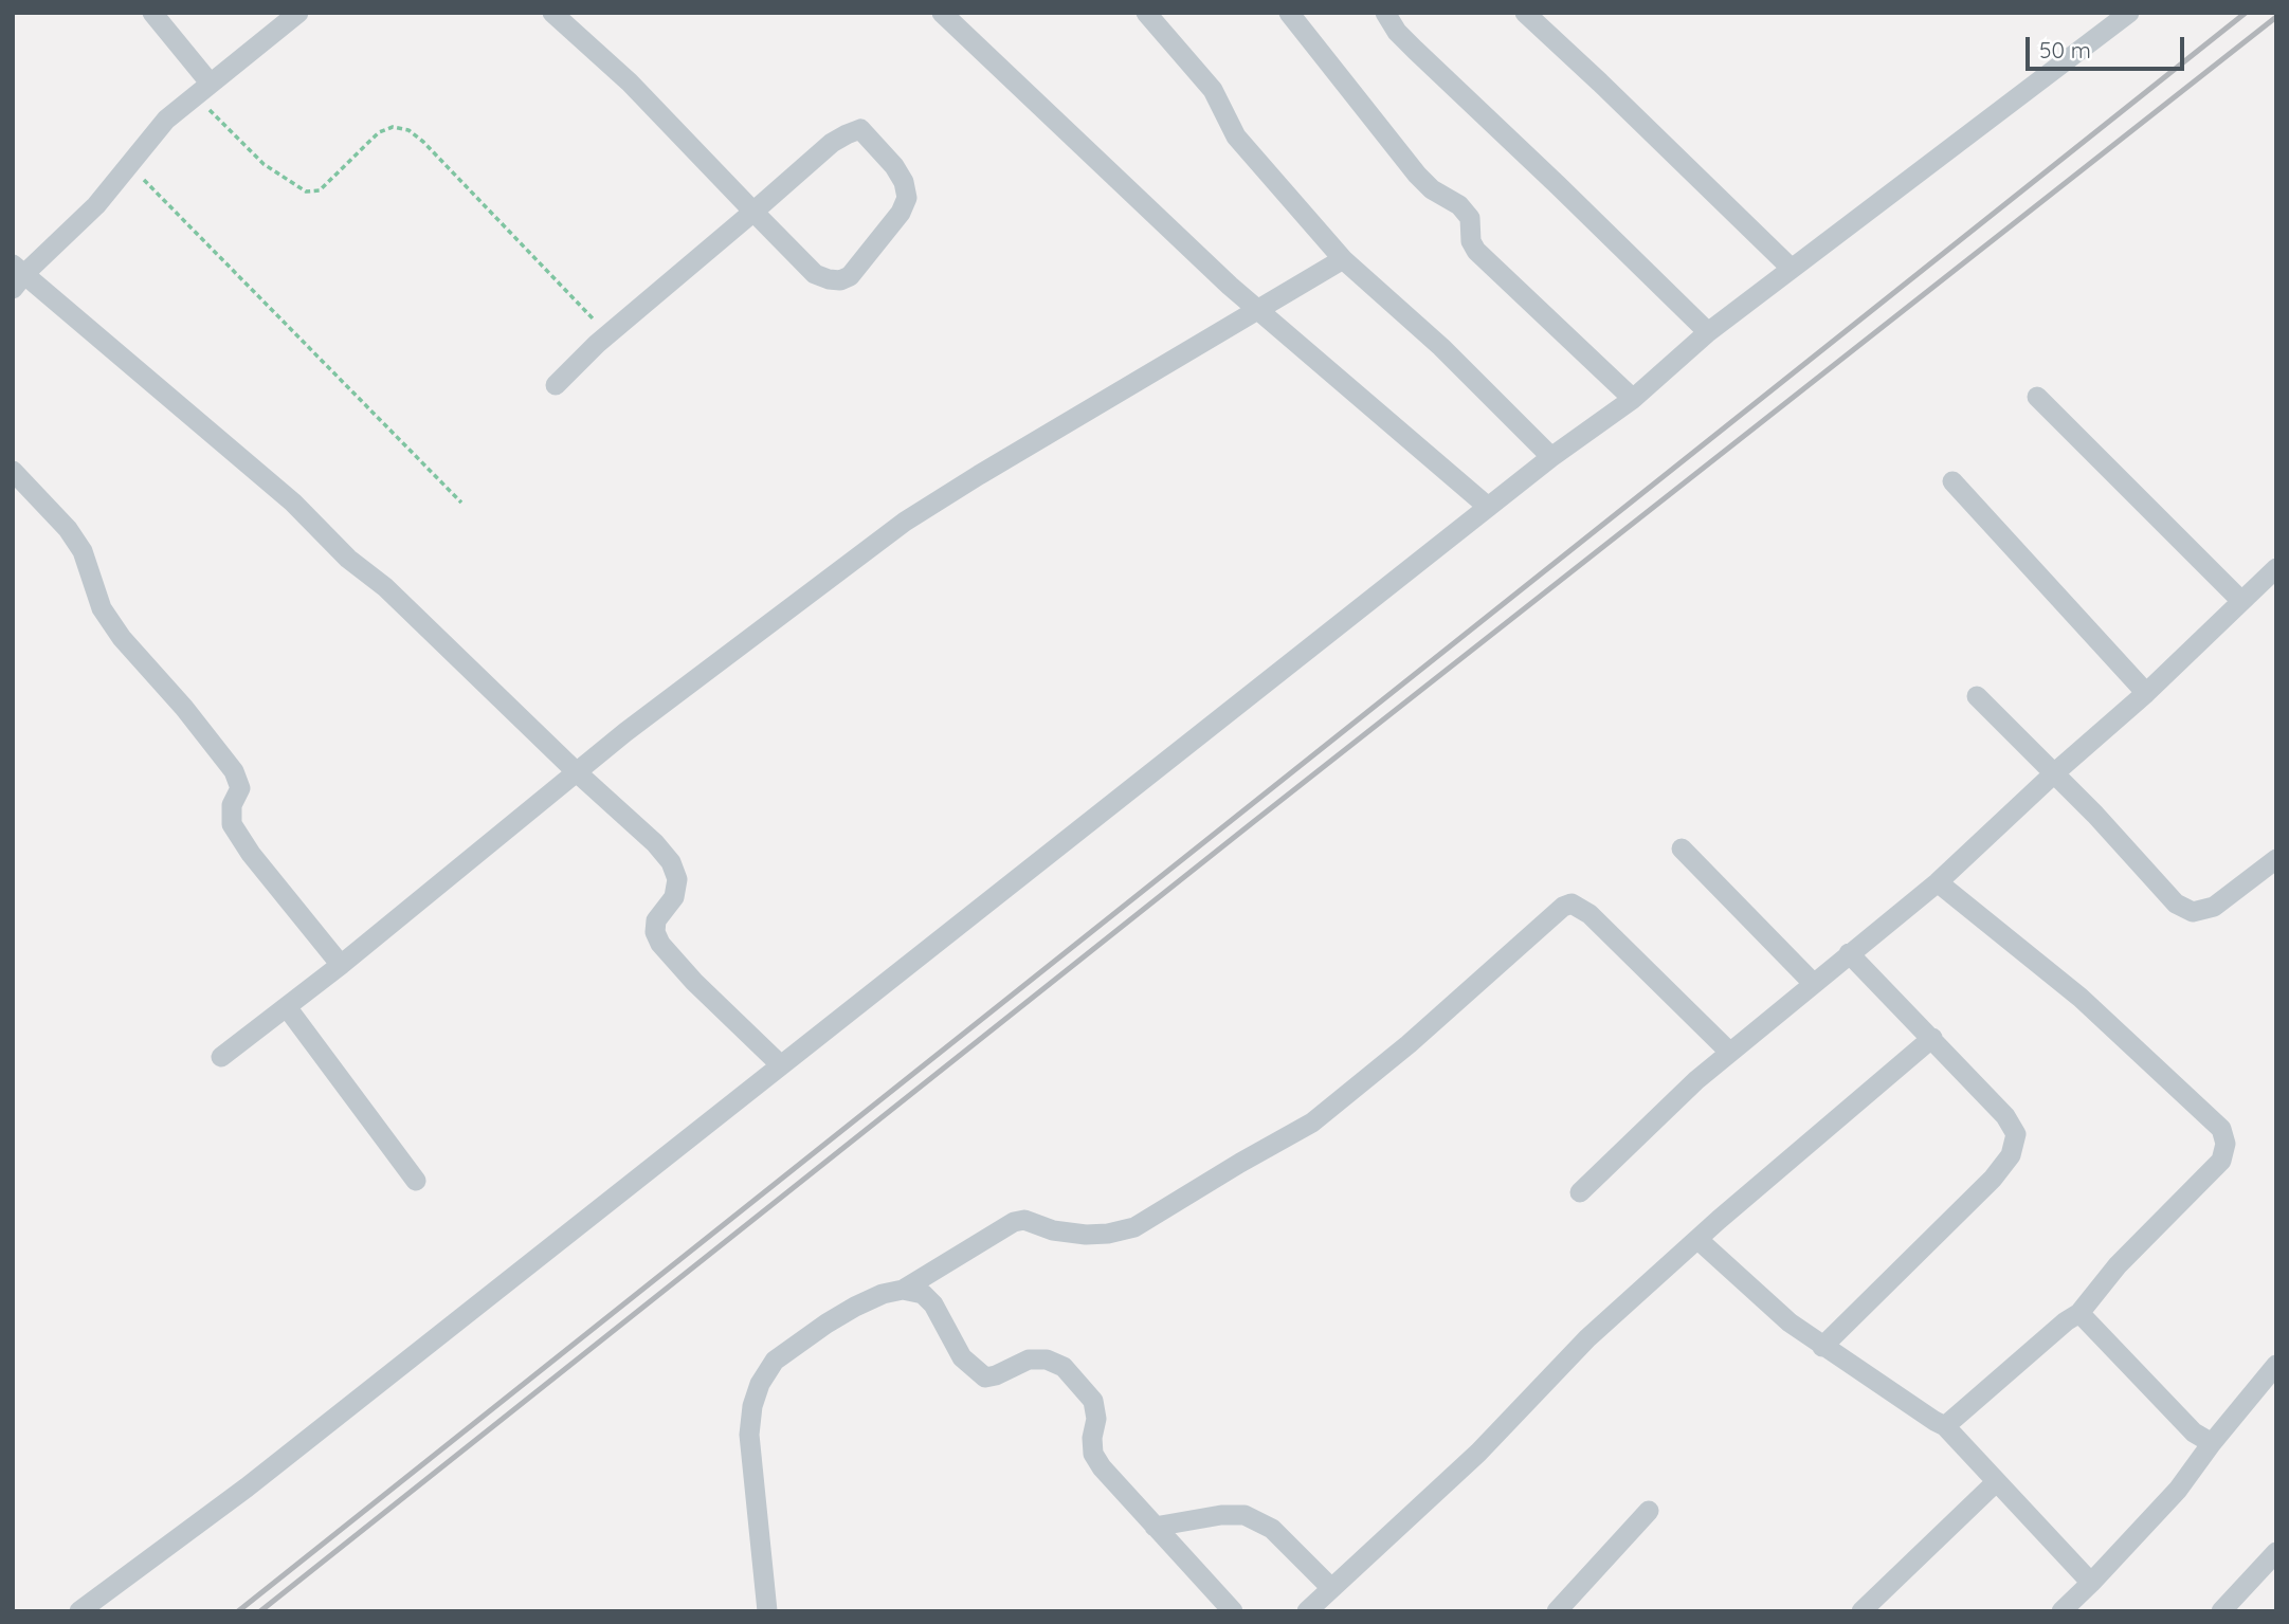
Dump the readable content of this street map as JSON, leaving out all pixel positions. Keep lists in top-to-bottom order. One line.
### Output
{"scale_bar":"50 m"}
